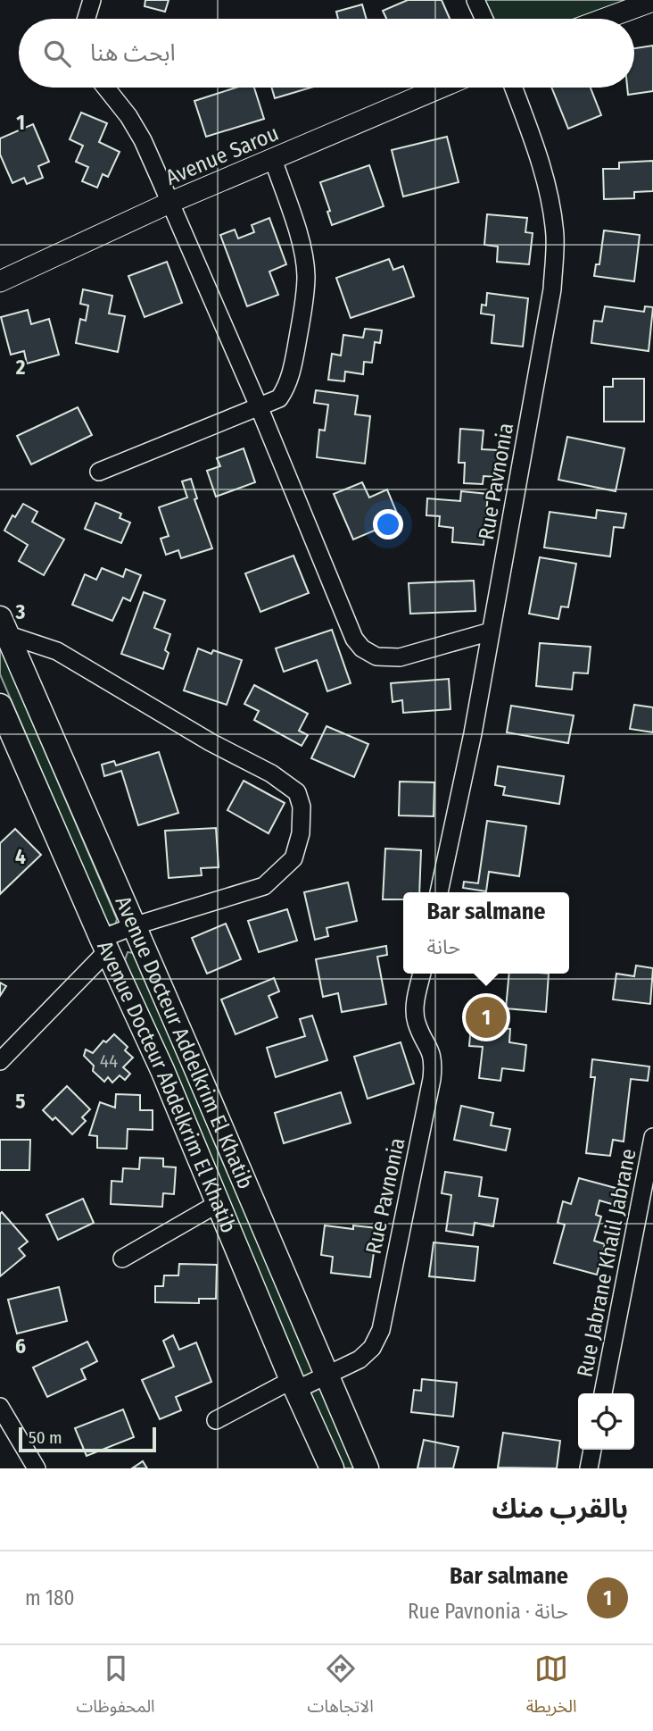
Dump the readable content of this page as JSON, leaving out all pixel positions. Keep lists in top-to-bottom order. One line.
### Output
{"streets":{"main road":["Avenue Docteur Addelkrim El Khatib","Avenue Docteur Abdelkrim El Khatib"],"street":["Avenue Sarou","Rue Pavnonia","Rue Jabrane Khalil Jabrane"]},"crossings":[["Rue Pavnonia","Avenue Docteur Addelkrim El Khatib"],["Rue Pavnonia","Avenue Docteur Abdelkrim El Khatib"]],"house_numbers":["44"],"scale_bar":"50 m","page":{"search":"ابحث هنا","popup":["Bar salmane","حانة"],"pins":"1","scale":"50 m","heading":"بالقرب منك","list":[{"mark":"1","name":"Bar salmane","note":"حانة · Rue Pavnonia","value":"180 m"}],"nav":["الخريطة","الاتجاهات","المحفوظات"]},"grid":{"rows":["1","2","3","4","5","6"]}}
